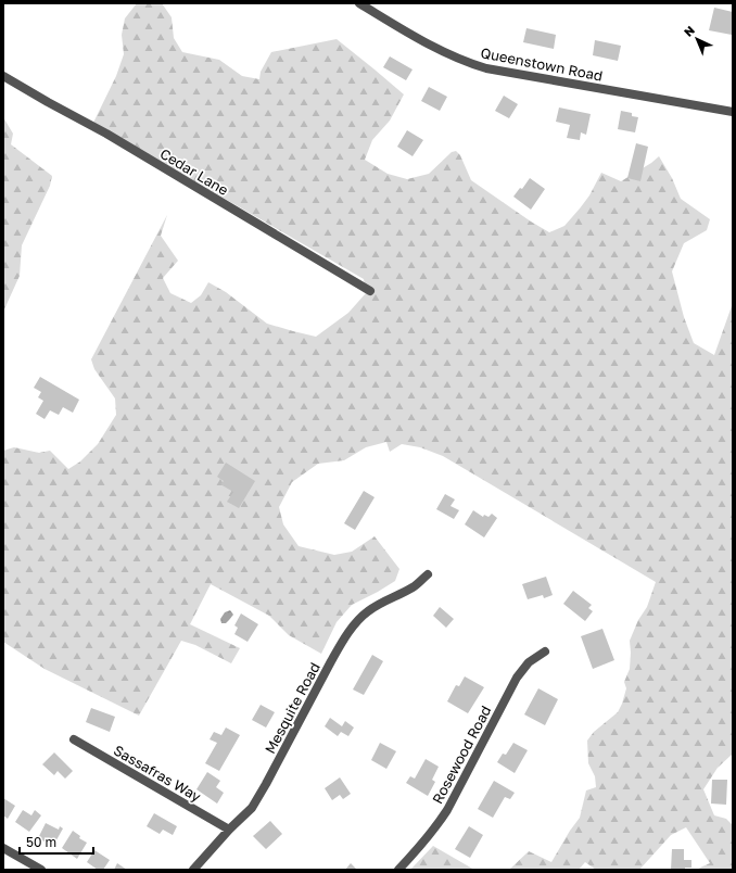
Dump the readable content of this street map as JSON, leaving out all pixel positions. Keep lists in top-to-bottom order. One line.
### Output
{"streets":{"street":["Queenstown Road","Cedar Lane","Mesquite Road","Rosewood Road","Sassafras Way"]},"crossings":[["Mesquite Road","Sassafras Way"]],"scale_bar":"50 m","north":"top left"}
